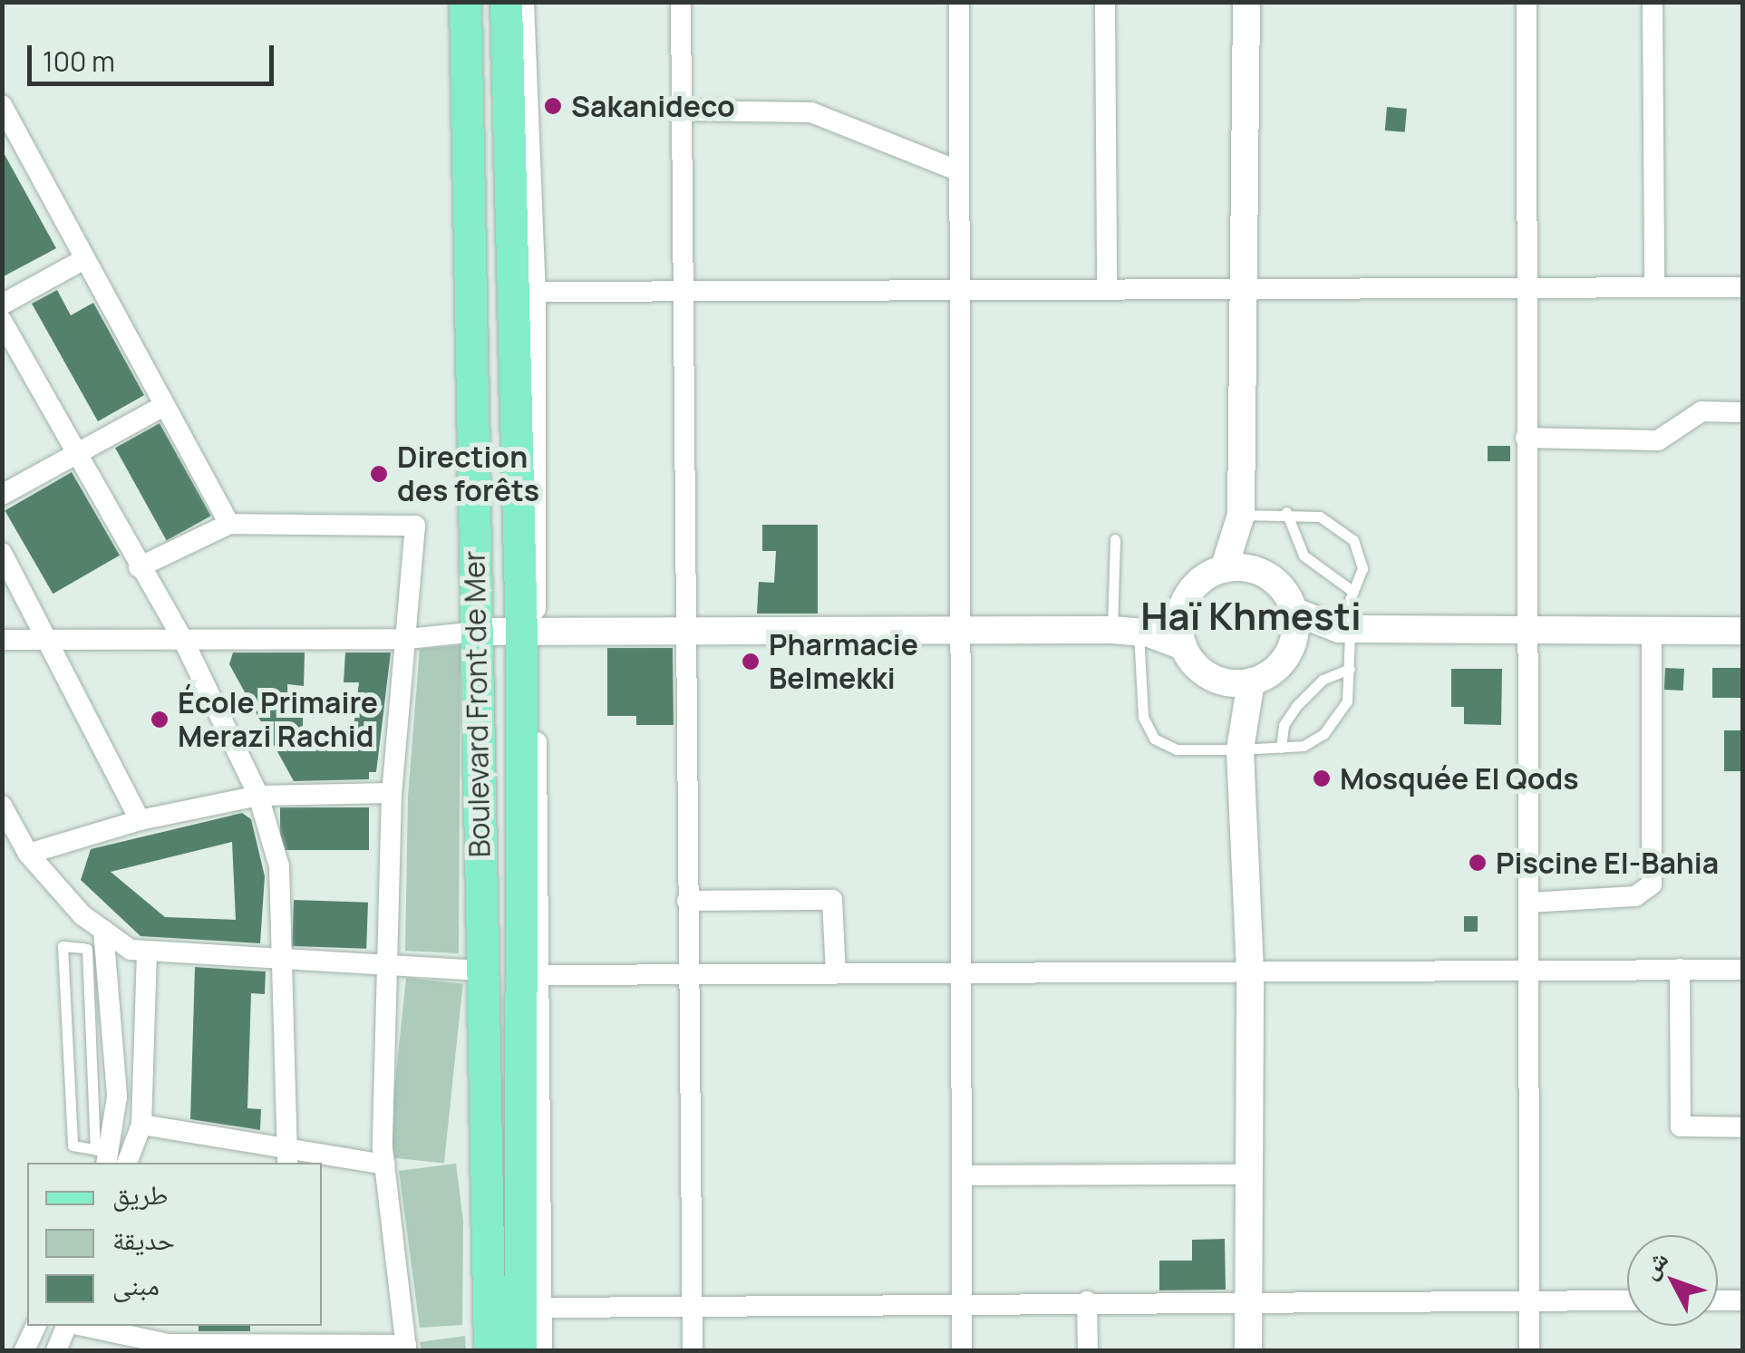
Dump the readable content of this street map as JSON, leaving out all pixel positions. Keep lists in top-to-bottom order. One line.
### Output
{"streets":{"main road":["Boulevard Front de Mer"]},"districts":["Haï Khmesti"],"places":["Sakanideco","Direction des forêts","Pharmacie Belmekki","École Primaire Merazi Rachid","Mosquée El Qods","Piscine El-Bahia"],"legend":["طريق","حديقة","مبنى"],"scale_bar":"100 m","north":"top left"}
